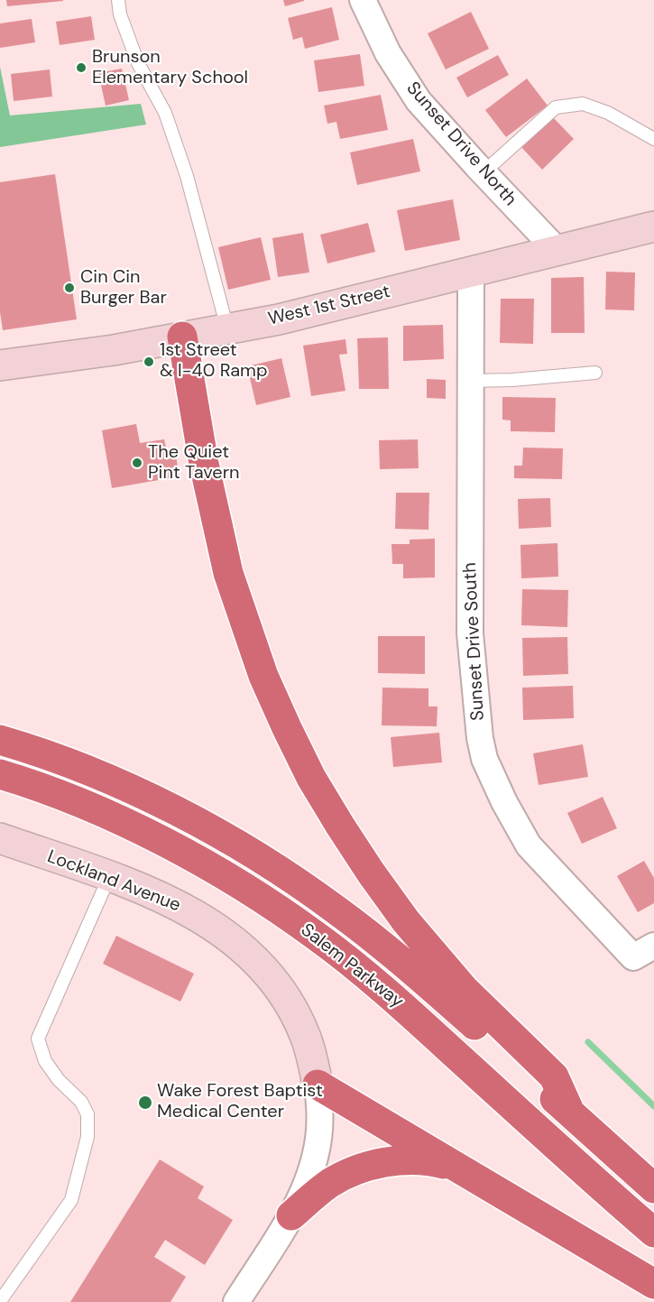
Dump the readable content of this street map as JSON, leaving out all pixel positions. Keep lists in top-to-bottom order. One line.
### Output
{"streets":{"highway":["Salem Parkway"],"main road":["West 1st Street","Lockland Avenue"],"street":["Sunset Drive North","Sunset Drive South"]},"crossings":[["Sunset Drive North","West 1st Street"],["West 1st Street","Sunset Drive South"]],"places":["Brunson Elementary School","Cin Cin Burger Bar","1st Street & I-40 Ramp","The Quiet Pint Tavern","Wake Forest Baptist Medical Center"]}
